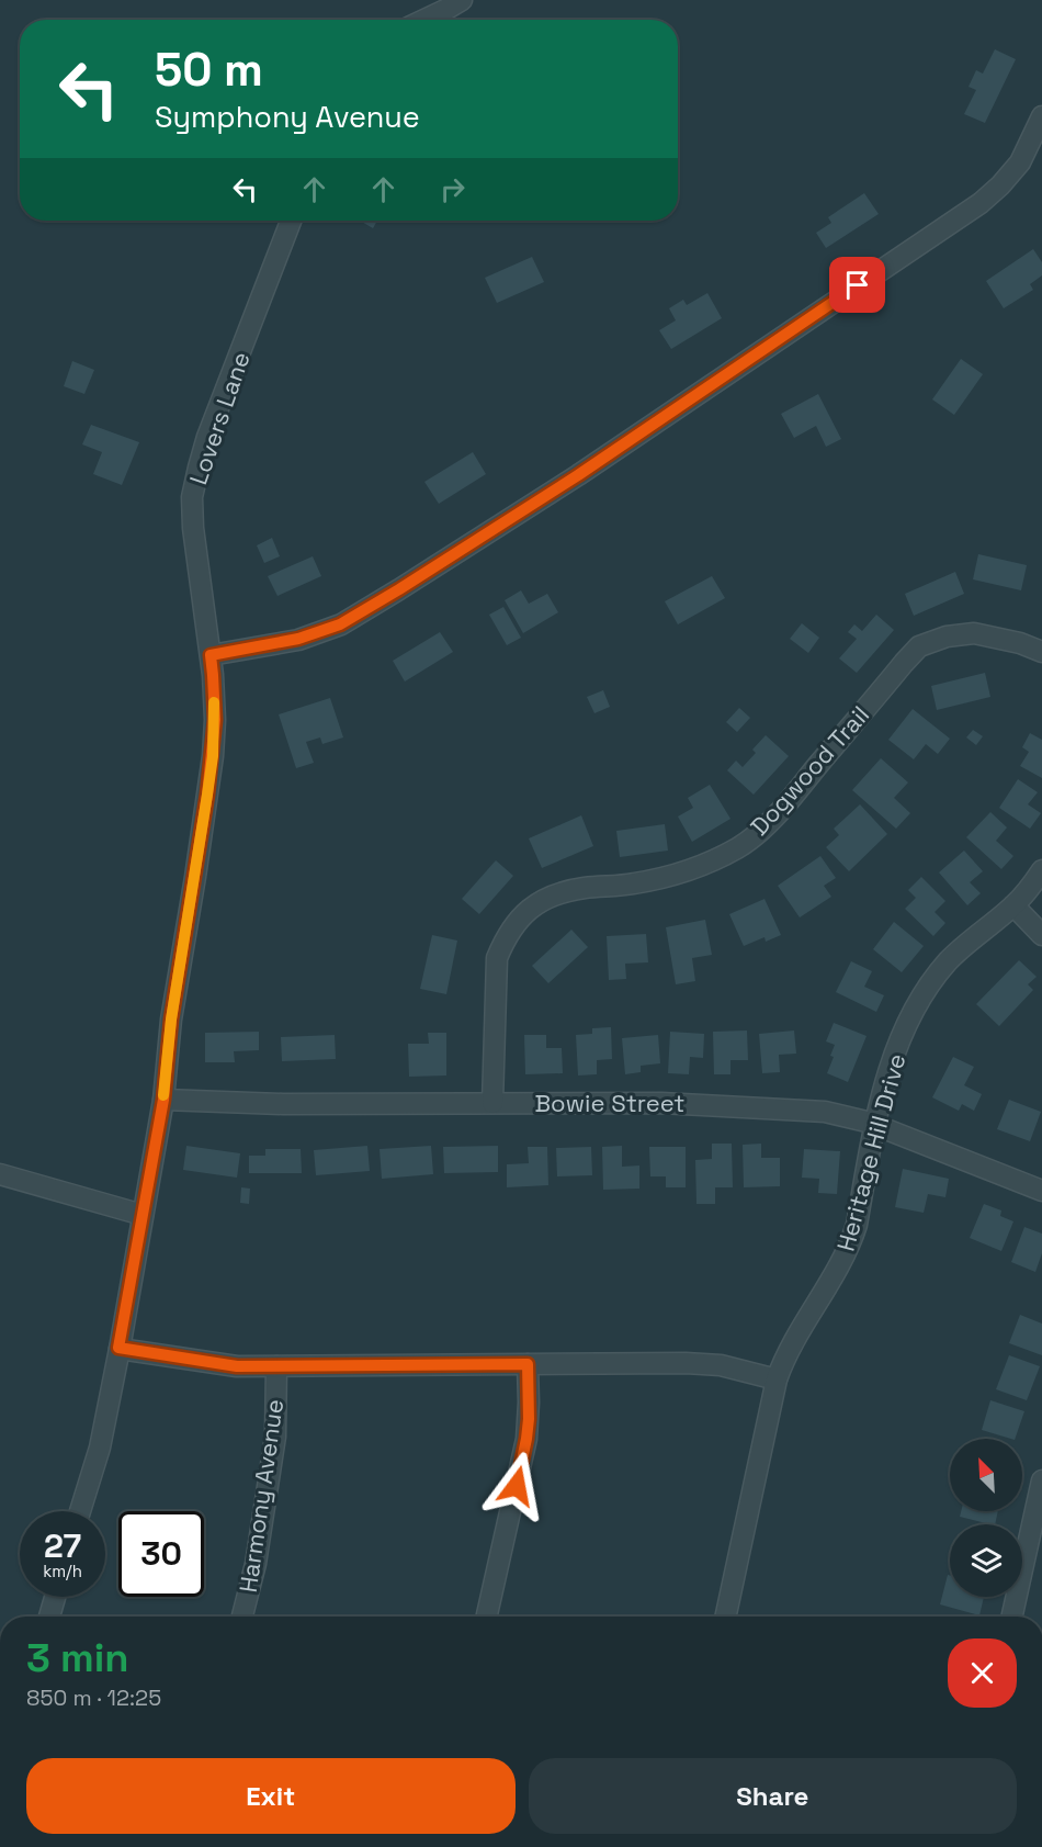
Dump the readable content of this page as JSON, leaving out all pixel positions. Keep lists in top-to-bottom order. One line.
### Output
{"streets":{"street":["Lovers Lane","Dogwood Trail","Bowie Street","Heritage Hill Drive","Harmony Avenue"]},"crossings":[["Lovers Lane","Bowie Street"],["Dogwood Trail","Bowie Street"],["Bowie Street","Heritage Hill Drive"]],"north":"top left","page":{"turn":["50 m","Symphony Avenue"],"speed":"27 km/h","limit":"30","heading":["3 min","850 m · 12:25"],"buttons":["Exit","Share"]}}
